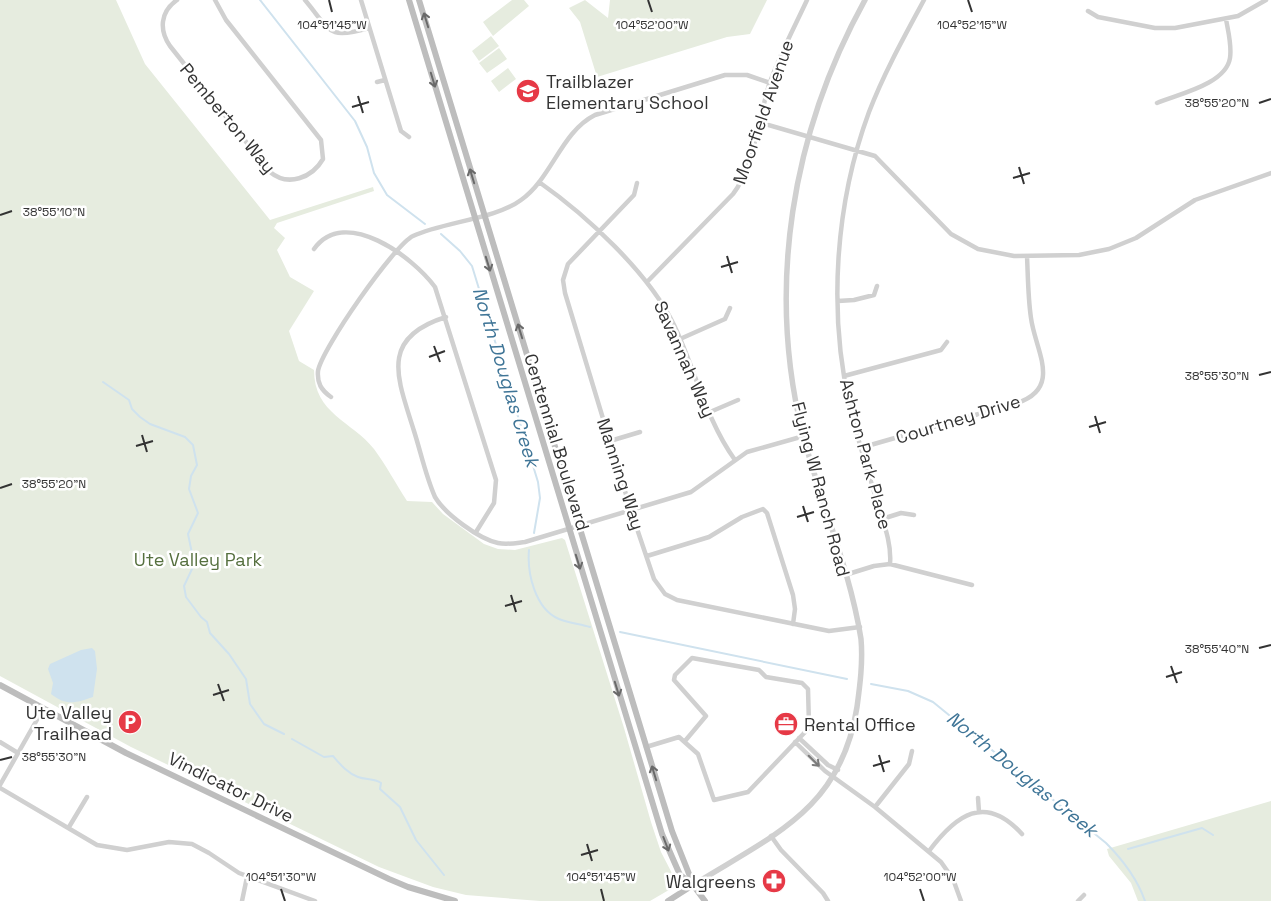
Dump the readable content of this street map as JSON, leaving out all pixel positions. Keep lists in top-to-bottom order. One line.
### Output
{"streets":{"main road":["Centennial Boulevard","Vindicator Drive"],"street":["Moorfield Avenue","Pemberton Way","Savannah Way","Courtney Drive","Ashton Park Place","Manning Way","Flying W Ranch Road"]},"crossings":[["Moorfield Avenue","Savannah Way"],["Savannah Way","Manning Way"],["Courtney Drive","Ashton Park Place"],["Centennial Boulevard","Flying W Ranch Road"],["Manning Way","Flying W Ranch Road"]],"water":["North Douglas Creek"],"parks":["Ute Valley Park"],"places":{"school or university":["Trailblazer Elementary School"],"parking":["Ute Valley Trailhead"],"office":["Rental Office"],"pharmacy":["Walgreens"]},"coordinates":["104°51'45\"W","104°52'00\"W","104°52'15\"W","38°55'20\"N","38°55'10\"N","38°55'30\"N","38°55'40\"N","104°51'30\"W"]}
